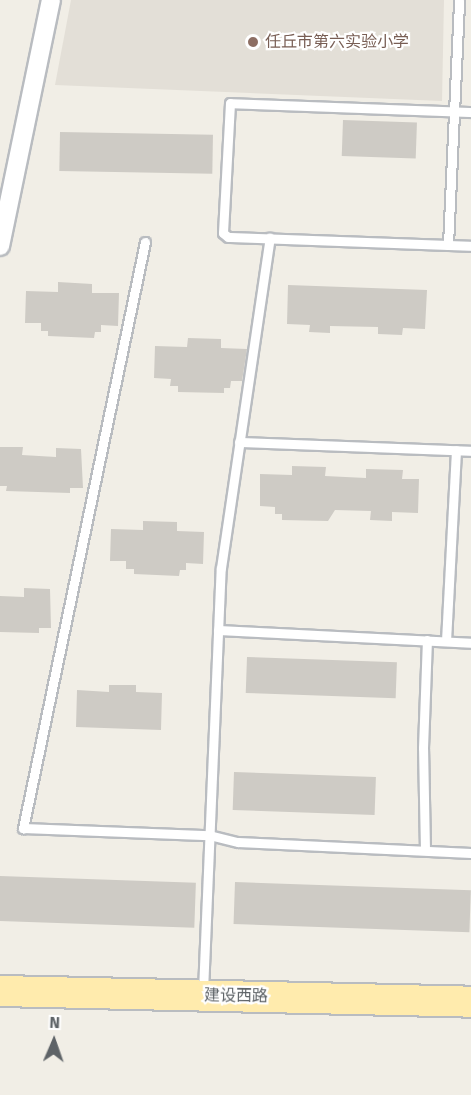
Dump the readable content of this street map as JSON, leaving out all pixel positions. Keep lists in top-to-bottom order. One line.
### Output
{"streets":{"main road":["建设西路"]},"places":["任丘市第六实验小学"],"north":"top"}
